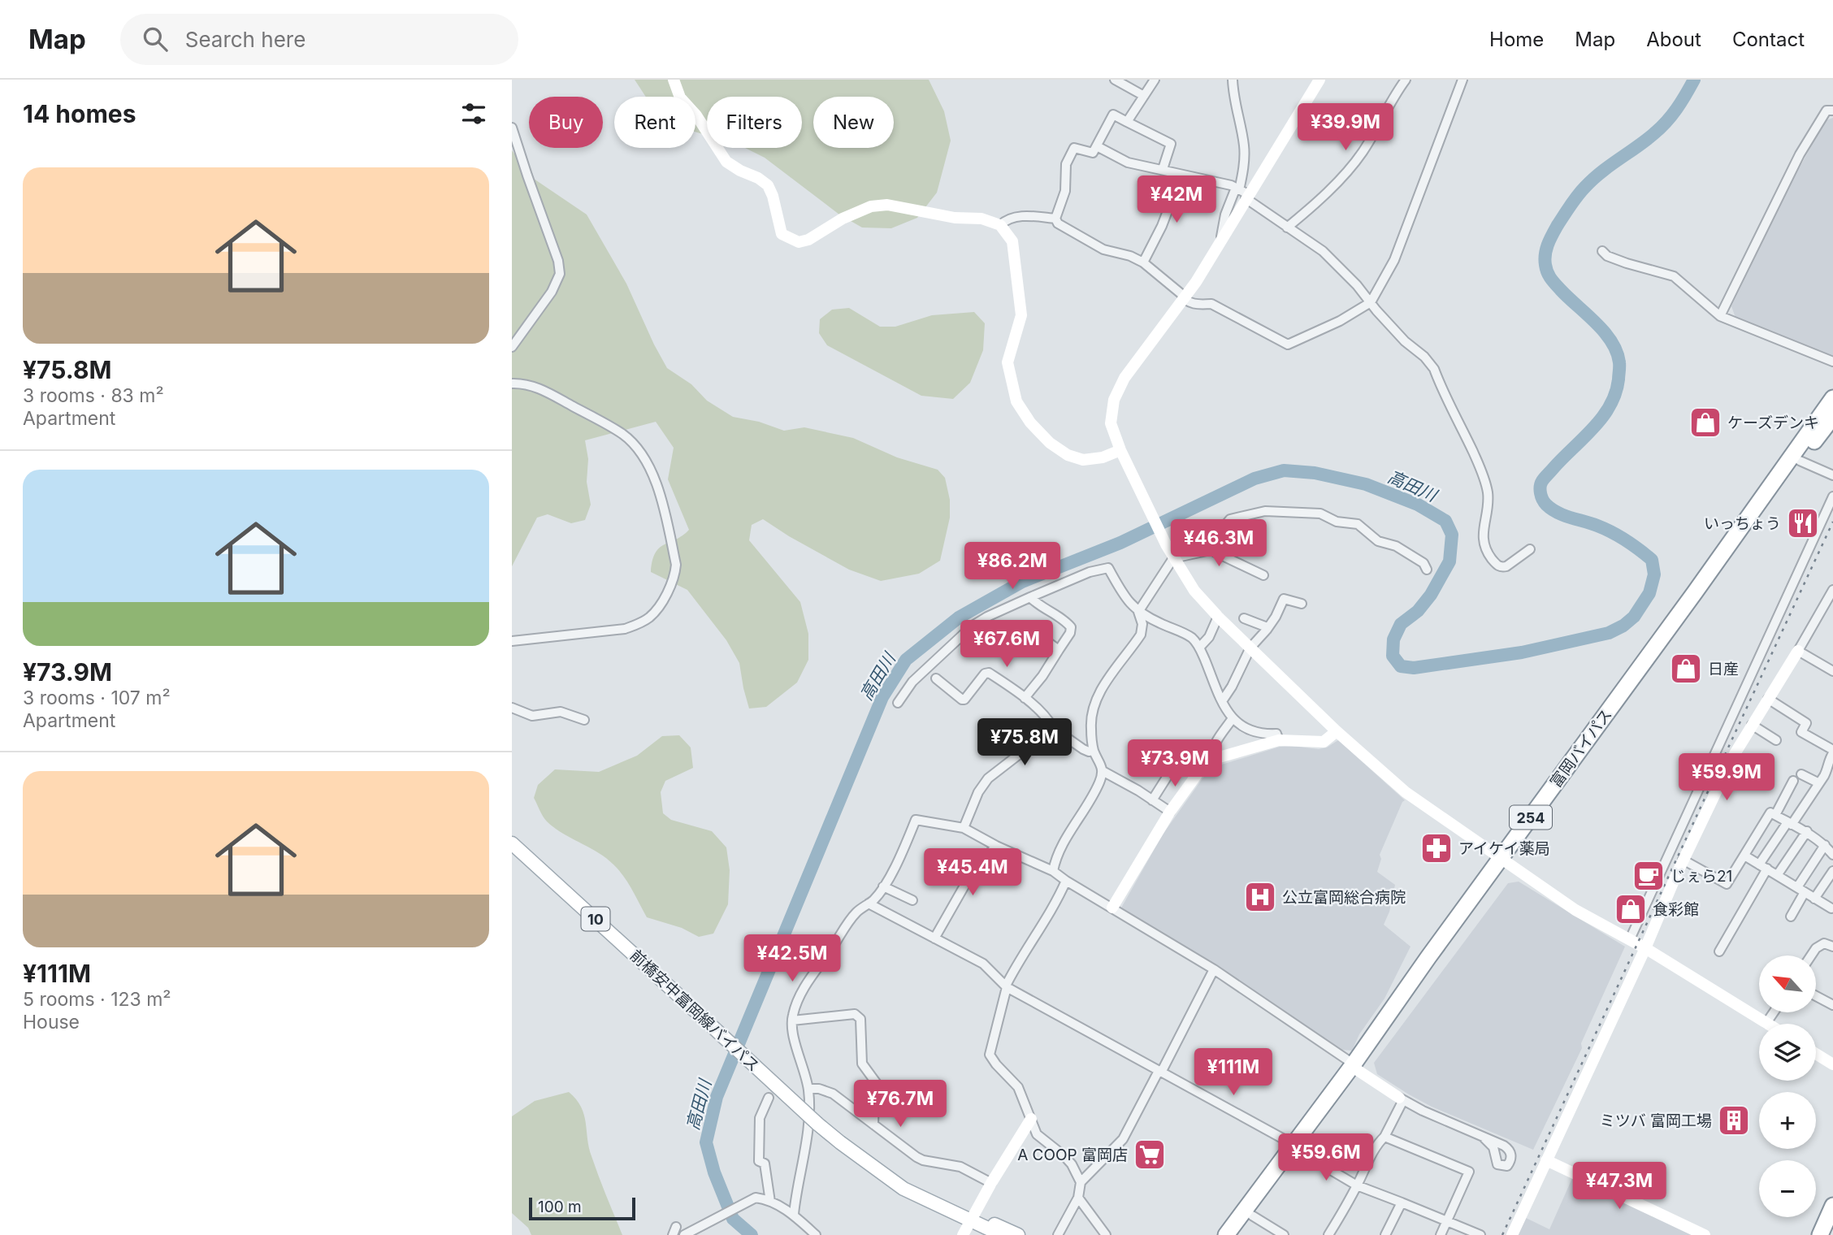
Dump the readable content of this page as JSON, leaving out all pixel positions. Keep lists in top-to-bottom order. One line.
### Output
{"streets":{"highway":["富岡バイパス","254"],"main road":["10","前橋安中富岡線バイパス"]},"water":["高田川"],"places":{"shop":["ケーズデンキ","日産","食彩館"],"restaurant":["いっちょう"],"pharmacy":["アイケイ薬局"],"cafe":["じぇら21"],"hospital":["公立富岡総合病院"],"building":["ミツバ 富岡工場"],"supermarket":["A COOP 富岡店"]},"scale_bar":"100 m","north":"top left","page":{"header":"Map","search":"Search here","nav":["Home","Map","About","Contact"],"heading":"14 homes","chip":["Buy","Rent","Filters","New"],"price":["¥39.9M","¥42M","¥46.3M","¥86.2M","¥67.6M","¥75.8M","¥73.9M","¥59.9M","¥45.4M","¥42.5M","¥111M","¥76.7M","¥59.6M","¥47.3M"],"list":[{"name":"¥75.8M","note":"3 rooms · 83 m² · Apartment"},{"name":"¥73.9M","note":"3 rooms · 107 m² · Apartment"},{"name":"¥111M","note":"5 rooms · 123 m² · House"}],"map_buttons":["+","−"],"scale":"100 m"}}
